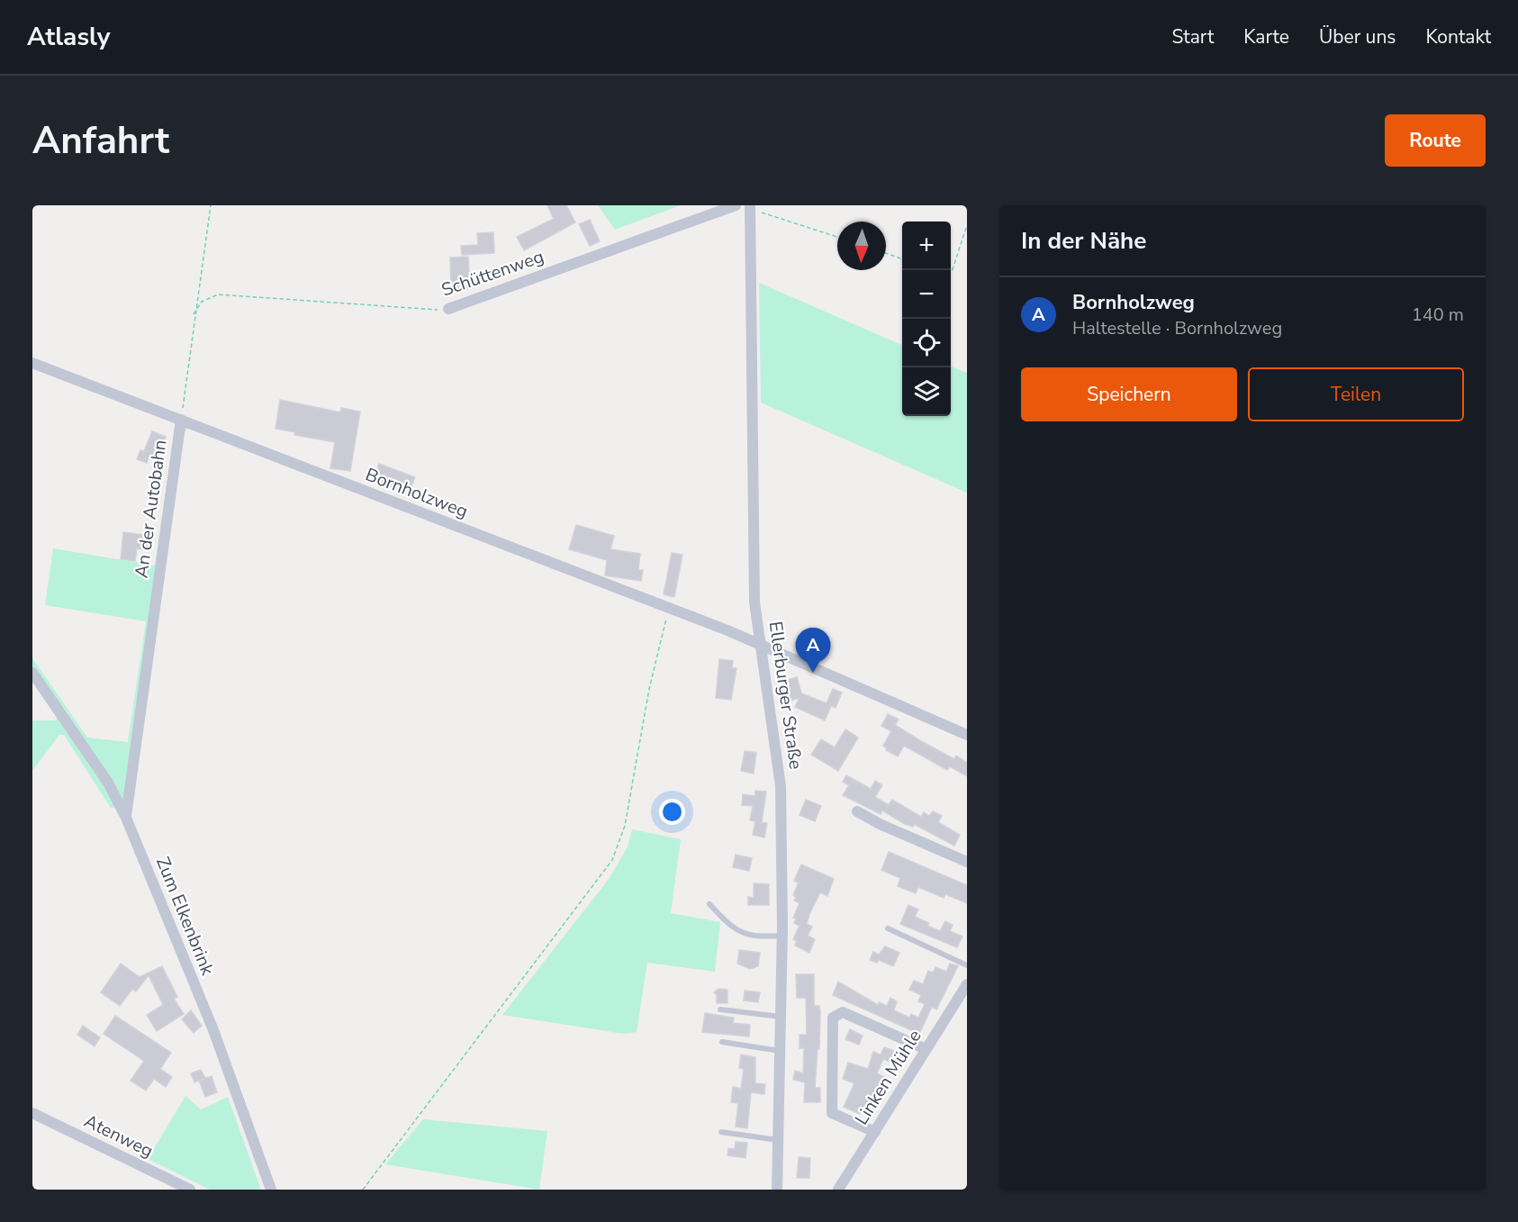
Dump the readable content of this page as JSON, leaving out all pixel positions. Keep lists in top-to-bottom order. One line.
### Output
{"streets":{"street":["Schüttenweg","Bornholzweg","An der Autobahn","Ellerburger Straße","Zum Elkenbrink","Linken Mühle","Atenweg"]},"crossings":[["Schüttenweg","An der Autobahn"],["Bornholzweg","An der Autobahn"],["Bornholzweg","Ellerburger Straße"],["An der Autobahn","Zum Elkenbrink"]],"north":"bottom","page":{"header":"Atlasly","nav":["Start","Karte","Über uns","Kontakt"],"buttons":["Route",["Speichern","Teilen"]],"title":"Anfahrt","heading":"In der Nähe","map_buttons":["+","−"],"list":[{"mark":"A","name":"Bornholzweg","note":"Haltestelle · Bornholzweg","value":"140 m"}],"pins":"A"}}
